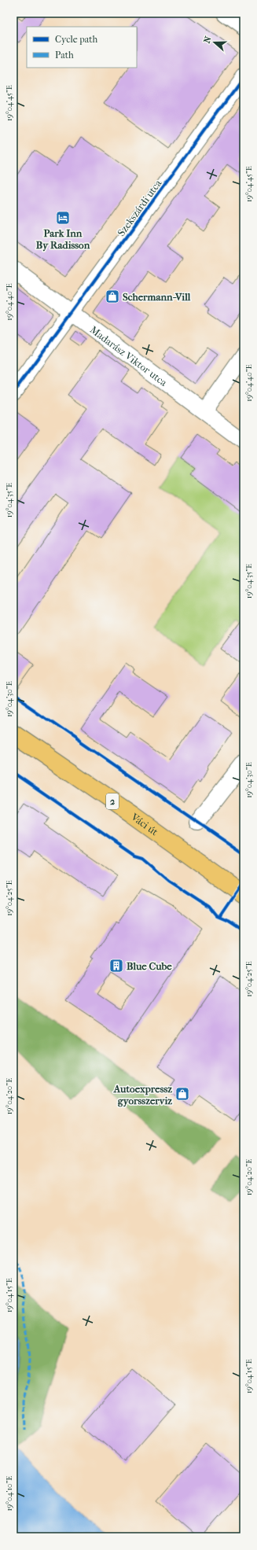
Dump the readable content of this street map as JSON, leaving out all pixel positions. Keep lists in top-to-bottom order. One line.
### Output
{"streets":{"main road":["2","Váci út"],"street":["Szekszárdi utca","Madarász Viktor utca"]},"crossings":[["Szekszárdi utca","Madarász Viktor utca"]],"places":{"hotel":["Park Inn By Radisson"],"shop":["Schermann-Vill","Autoexpressz gyorsszerviz"],"building":["Blue Cube"]},"legend":["Cycle path","Path"],"north":"left","coordinates":["19°04'45\"E","19°04'40\"E","19°04'35\"E","19°04'30\"E","19°04'25\"E","19°04'20\"E","19°04'15\"E","19°04'10\"E"]}
